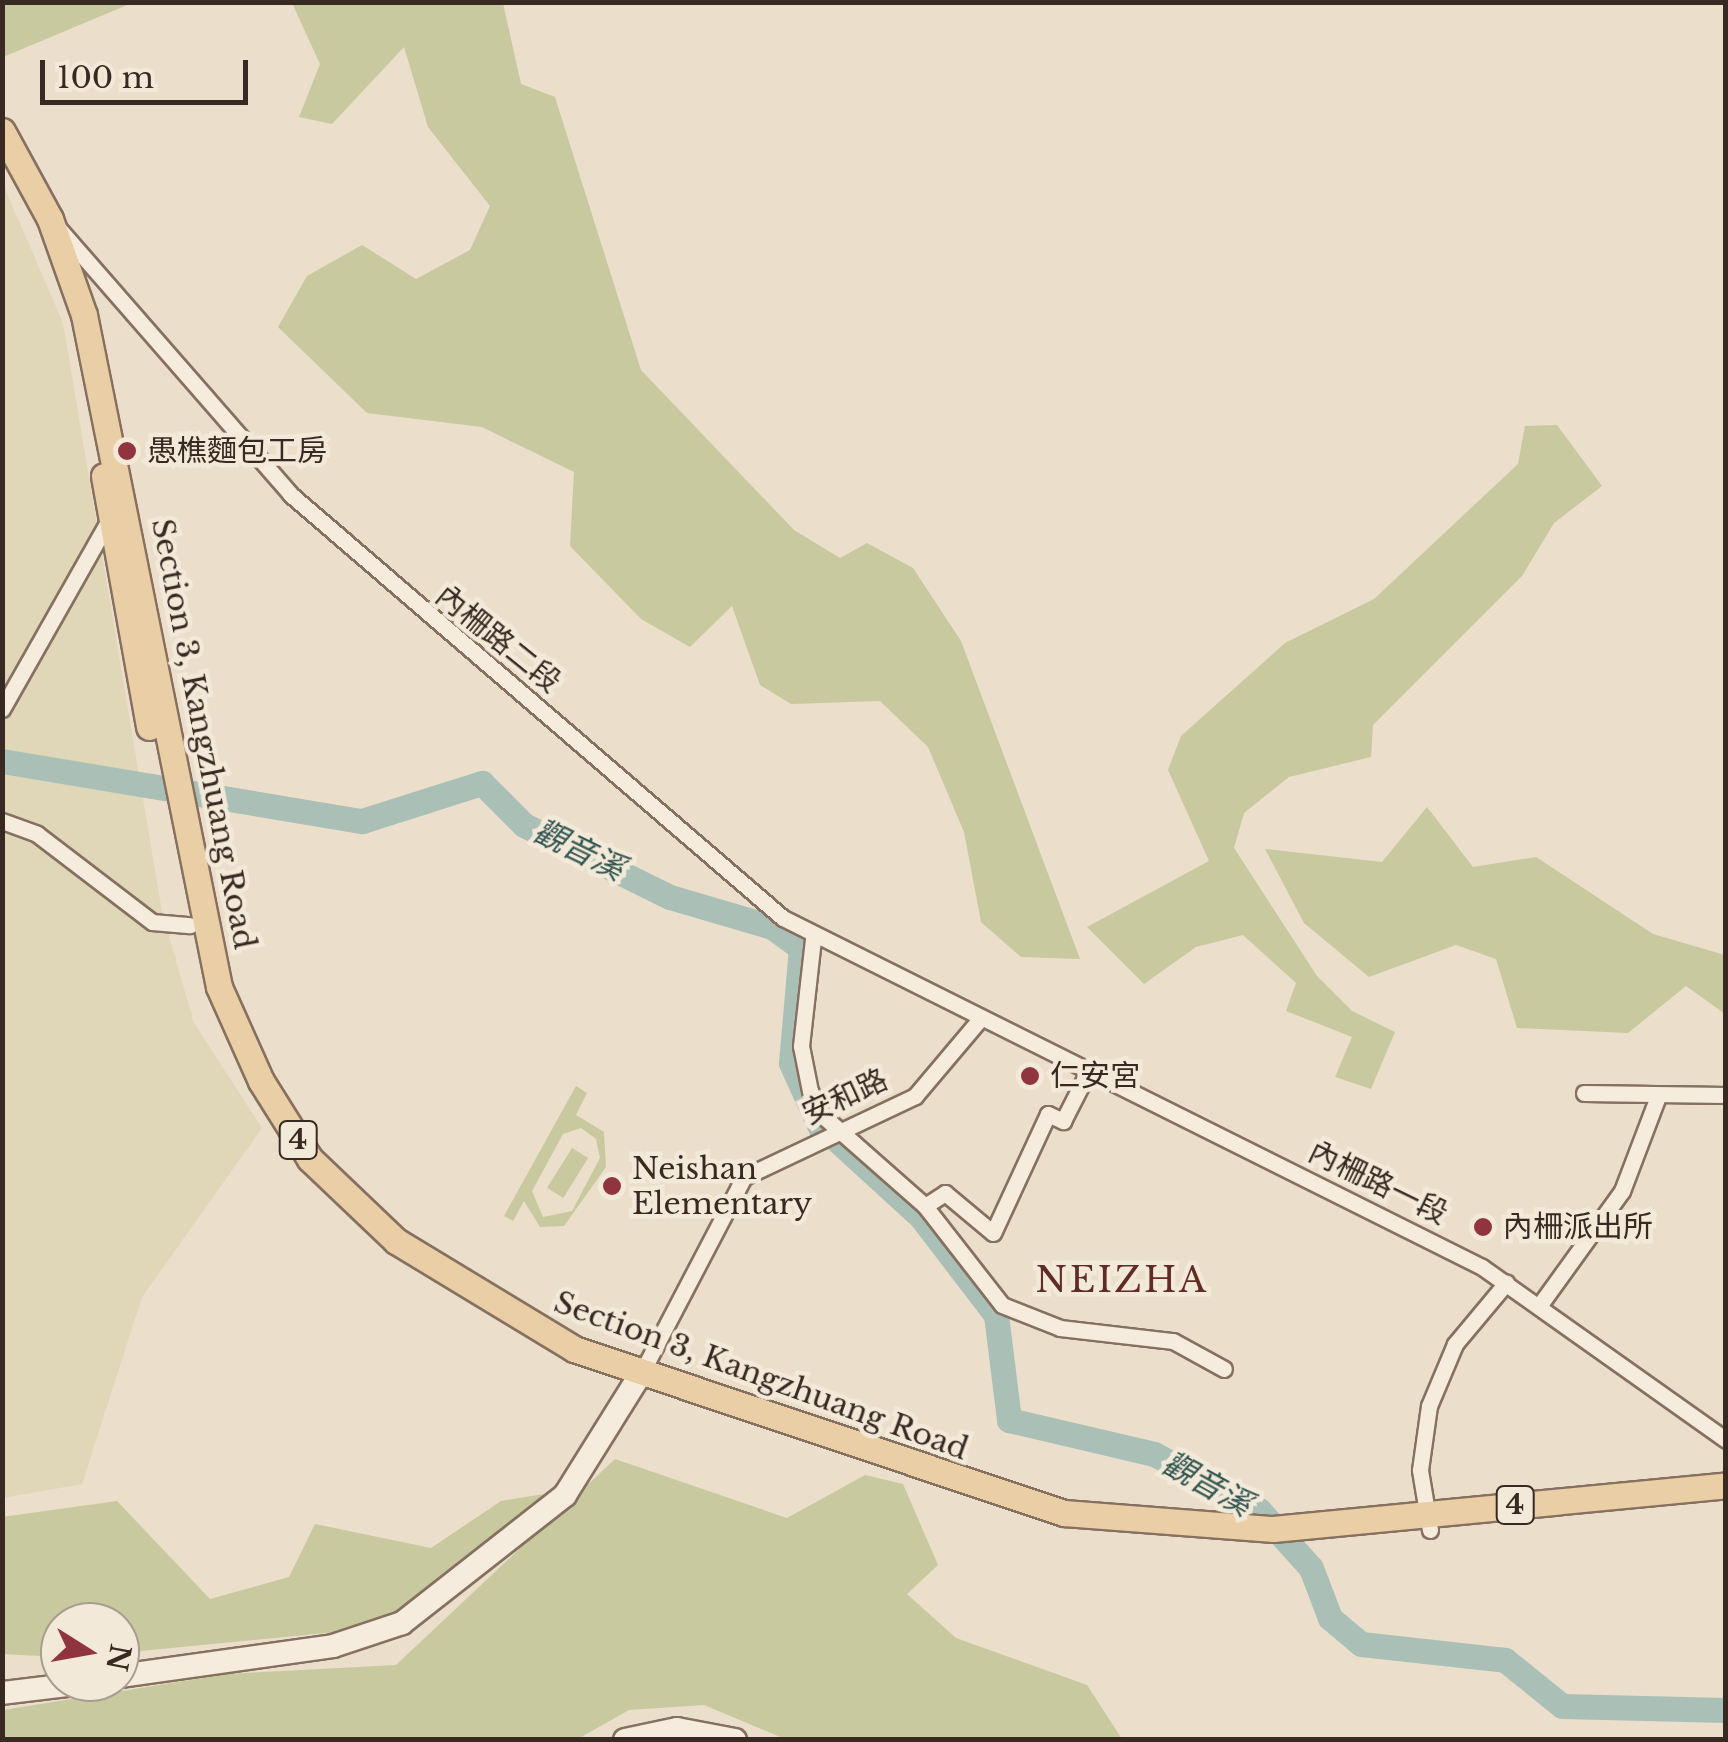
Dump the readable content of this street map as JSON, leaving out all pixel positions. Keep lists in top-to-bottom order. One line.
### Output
{"streets":{"main road":["Section 3, Kangzhuang Road","4"],"street":["內柵路二段","安和路","內柵路一段"]},"crossings":[["內柵路二段","Section 3, Kangzhuang Road"],["內柵路二段","安和路"],["內柵路二段","內柵路一段"],["Section 3, Kangzhuang Road","安和路"],["安和路","內柵路一段"]],"districts":["NEIZHA"],"water":["觀音溪"],"places":["愚樵麵包工房","仁安宮","Neishan Elementary","內柵派出所"],"scale_bar":"100 m","north":"right"}
